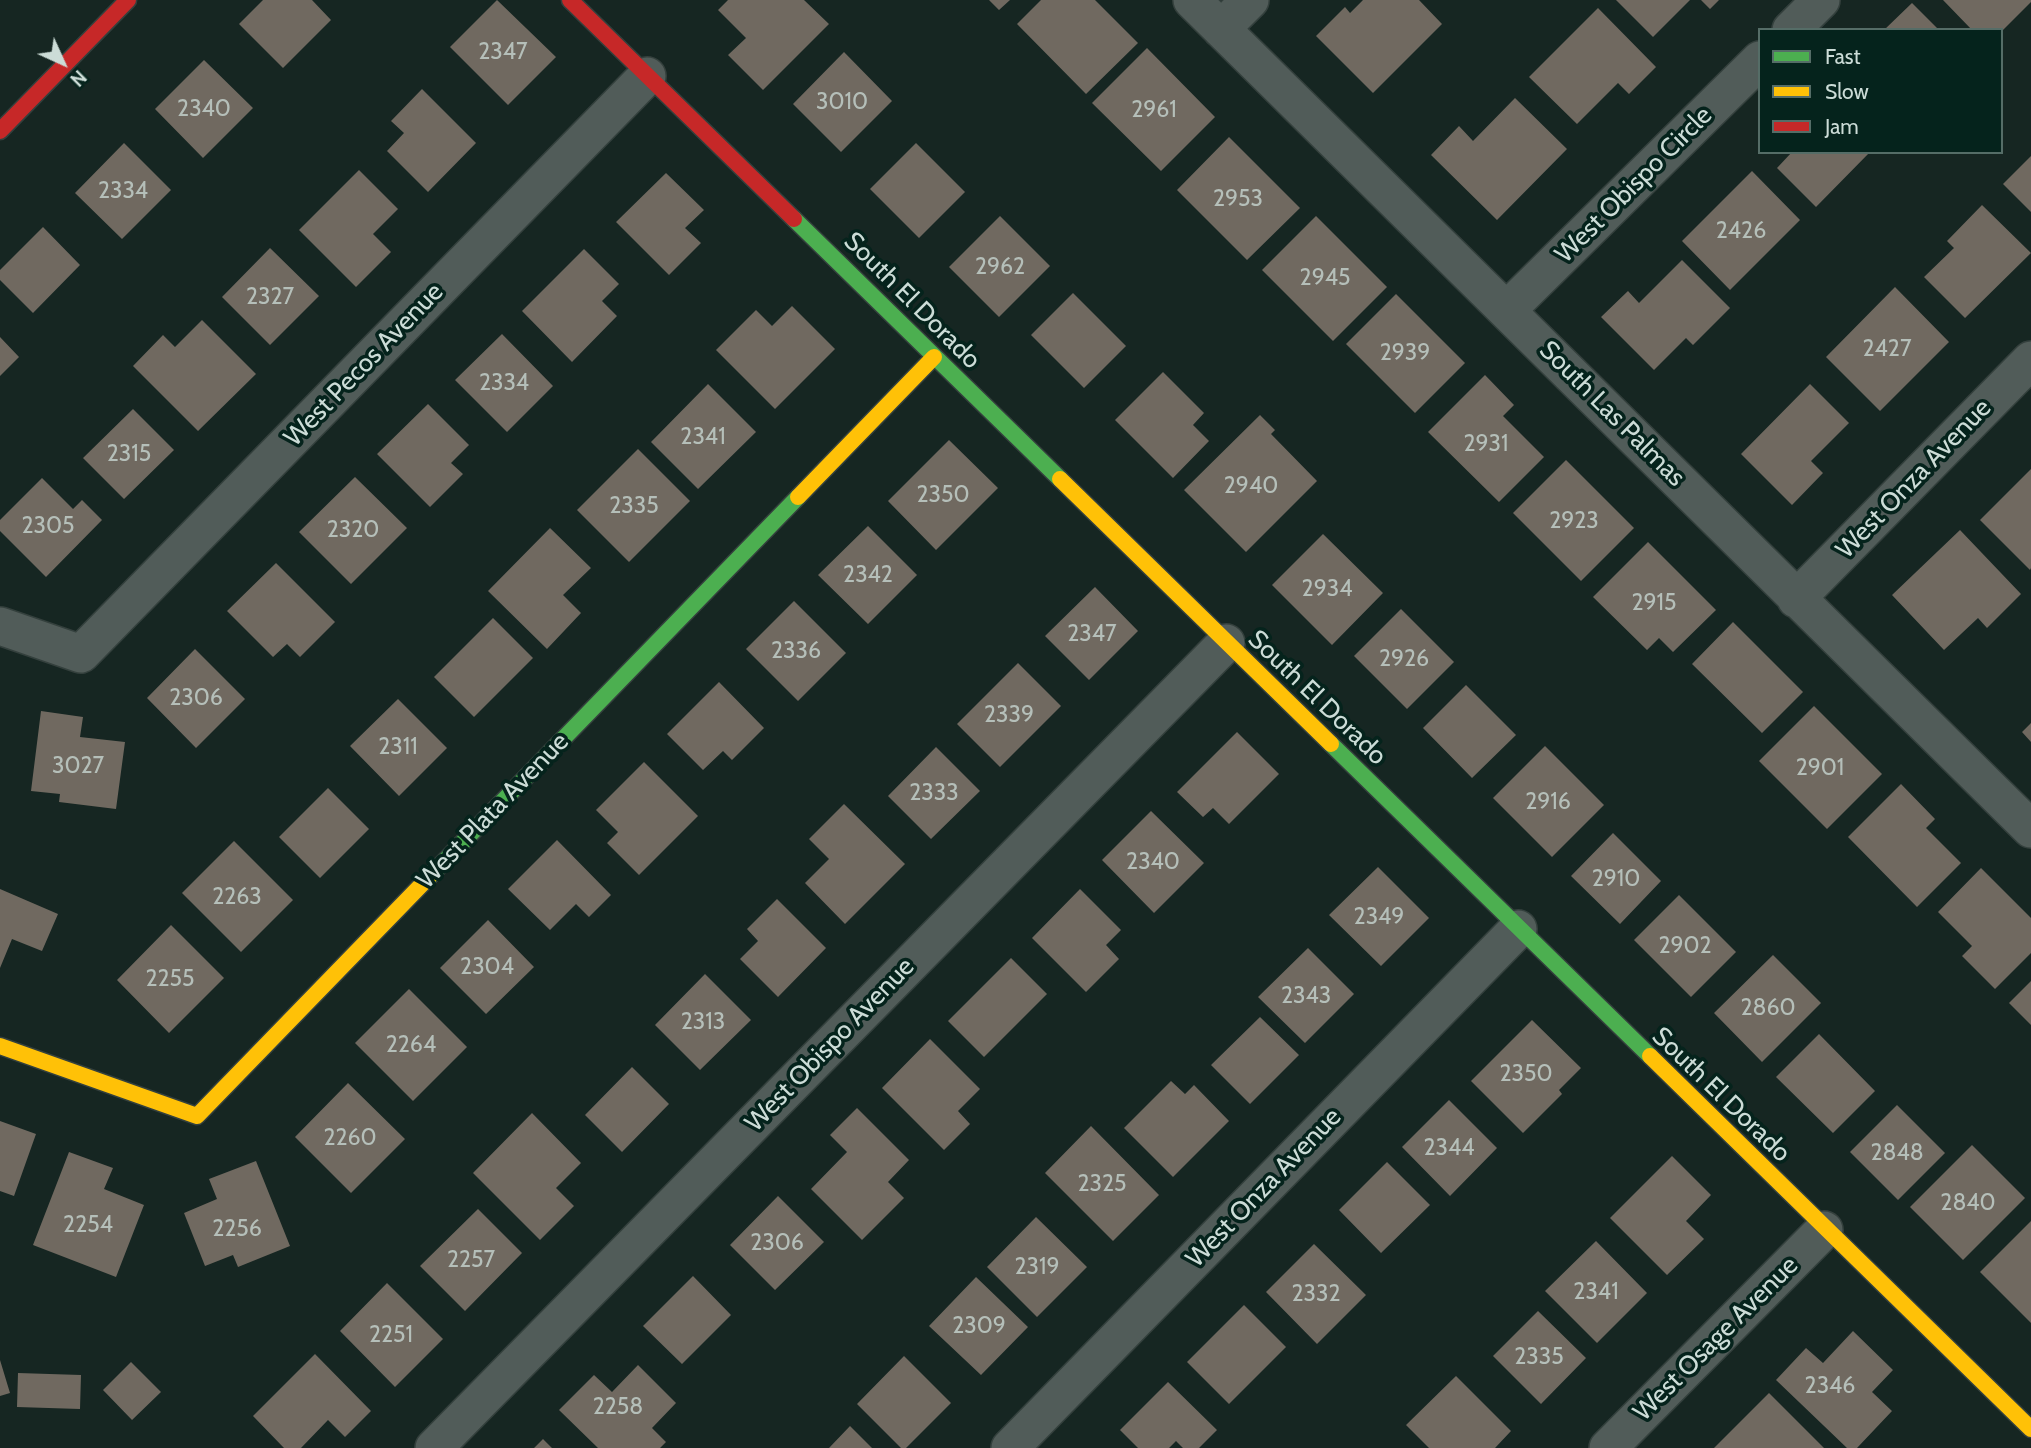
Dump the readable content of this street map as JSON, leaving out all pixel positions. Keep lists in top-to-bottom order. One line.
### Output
{"streets":{"street":["West Obispo Circle","South El Dorado","West Pecos Avenue","South Las Palmas","West Onza Avenue","West Plata Avenue","West Obispo Avenue","West Osage Avenue"]},"crossings":[["West Obispo Circle","South Las Palmas"],["South El Dorado","West Pecos Avenue"],["South El Dorado","West Onza Avenue"],["South El Dorado","West Plata Avenue"],["South El Dorado","West Obispo Avenue"],["South El Dorado","West Osage Avenue"],["South Las Palmas","West Onza Avenue"]],"house_numbers":["2347","3010","2340","2961","2334","2953","2426","2962","2945","2327","2427","2939","2334","2341","2931","2315","2940","2350","2335","2923","2305","2320","2342","2934","2915","2347","2336","2926","2306","2339","2311","3027","2901","2333","2916","2340","2910","2263","2349","2902","2304","2255","2343","2860","2313","2264","2350","2260","2344","2848","2325","2840","2254","2256","2306","2257","2319","2341","2332","2309","2251","2335","2346","2258"],"legend":["Fast","Slow","Jam"],"north":"bottom right"}
